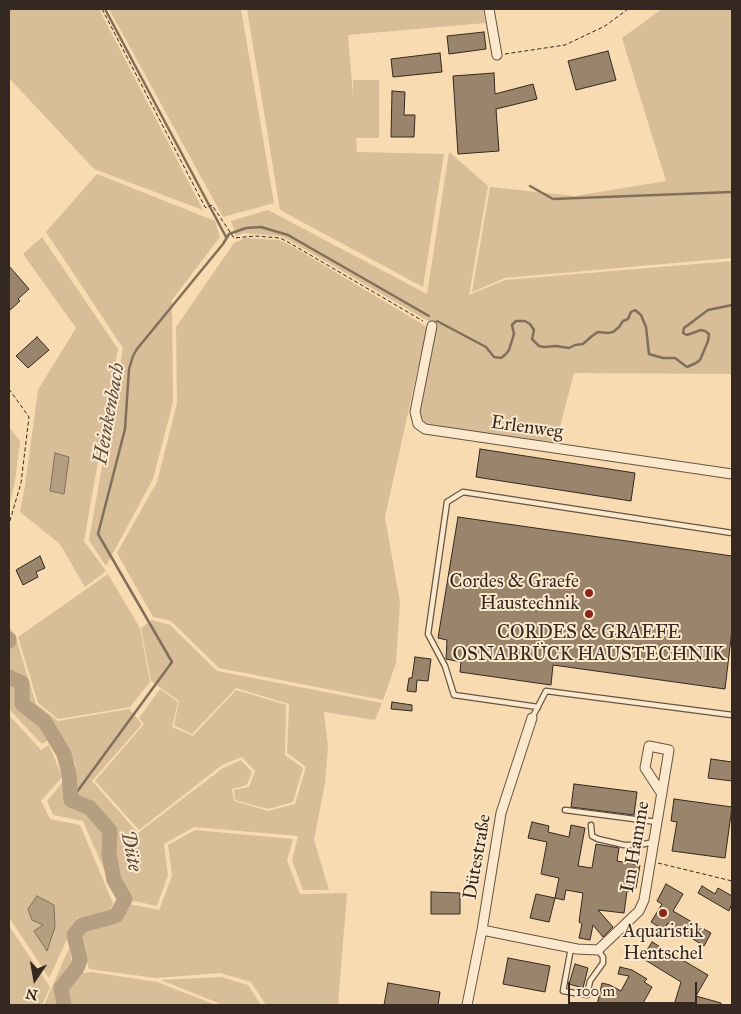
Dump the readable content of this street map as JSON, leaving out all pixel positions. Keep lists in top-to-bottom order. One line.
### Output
{"streets":{"street":["Erlenweg","Im Hamme","Dütestraße"]},"water":["Heinkenbach","Düte"],"places":["Cordes & Graefe Haustechnik","CORDES & GRAEFE OSNABRÜCK HAUSTECHNIK","Aquaristik Hentschel"],"scale_bar":"100 m","north":"bottom"}
